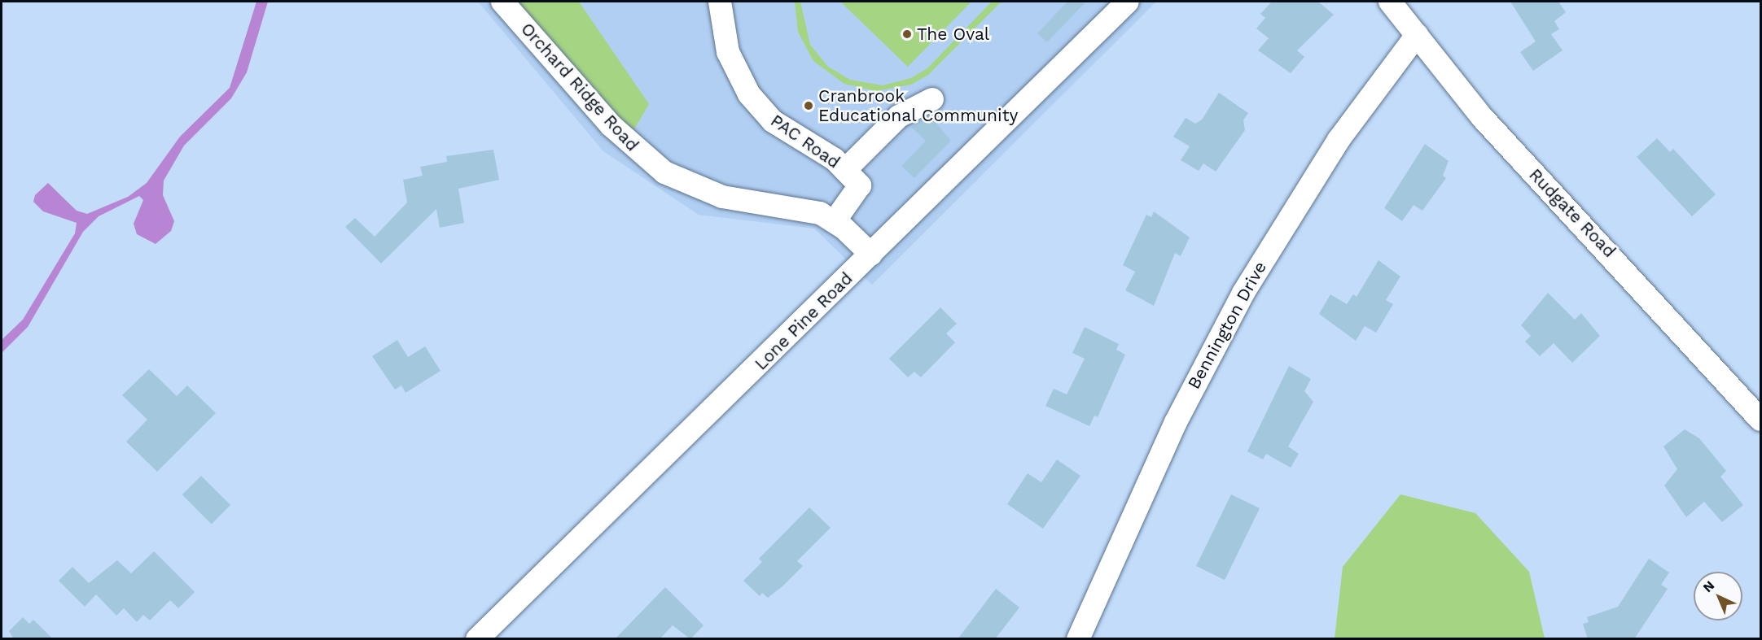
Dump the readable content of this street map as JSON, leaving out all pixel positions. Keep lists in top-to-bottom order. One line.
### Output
{"streets":{"street":["Orchard Ridge Road","PAC Road","Rudgate Road","Lone Pine Road","Bennington Drive"]},"crossings":[["Orchard Ridge Road","PAC Road"],["Orchard Ridge Road","Lone Pine Road"],["Rudgate Road","Bennington Drive"]],"places":["The Oval","Cranbrook Educational Community"],"north":"top left"}
